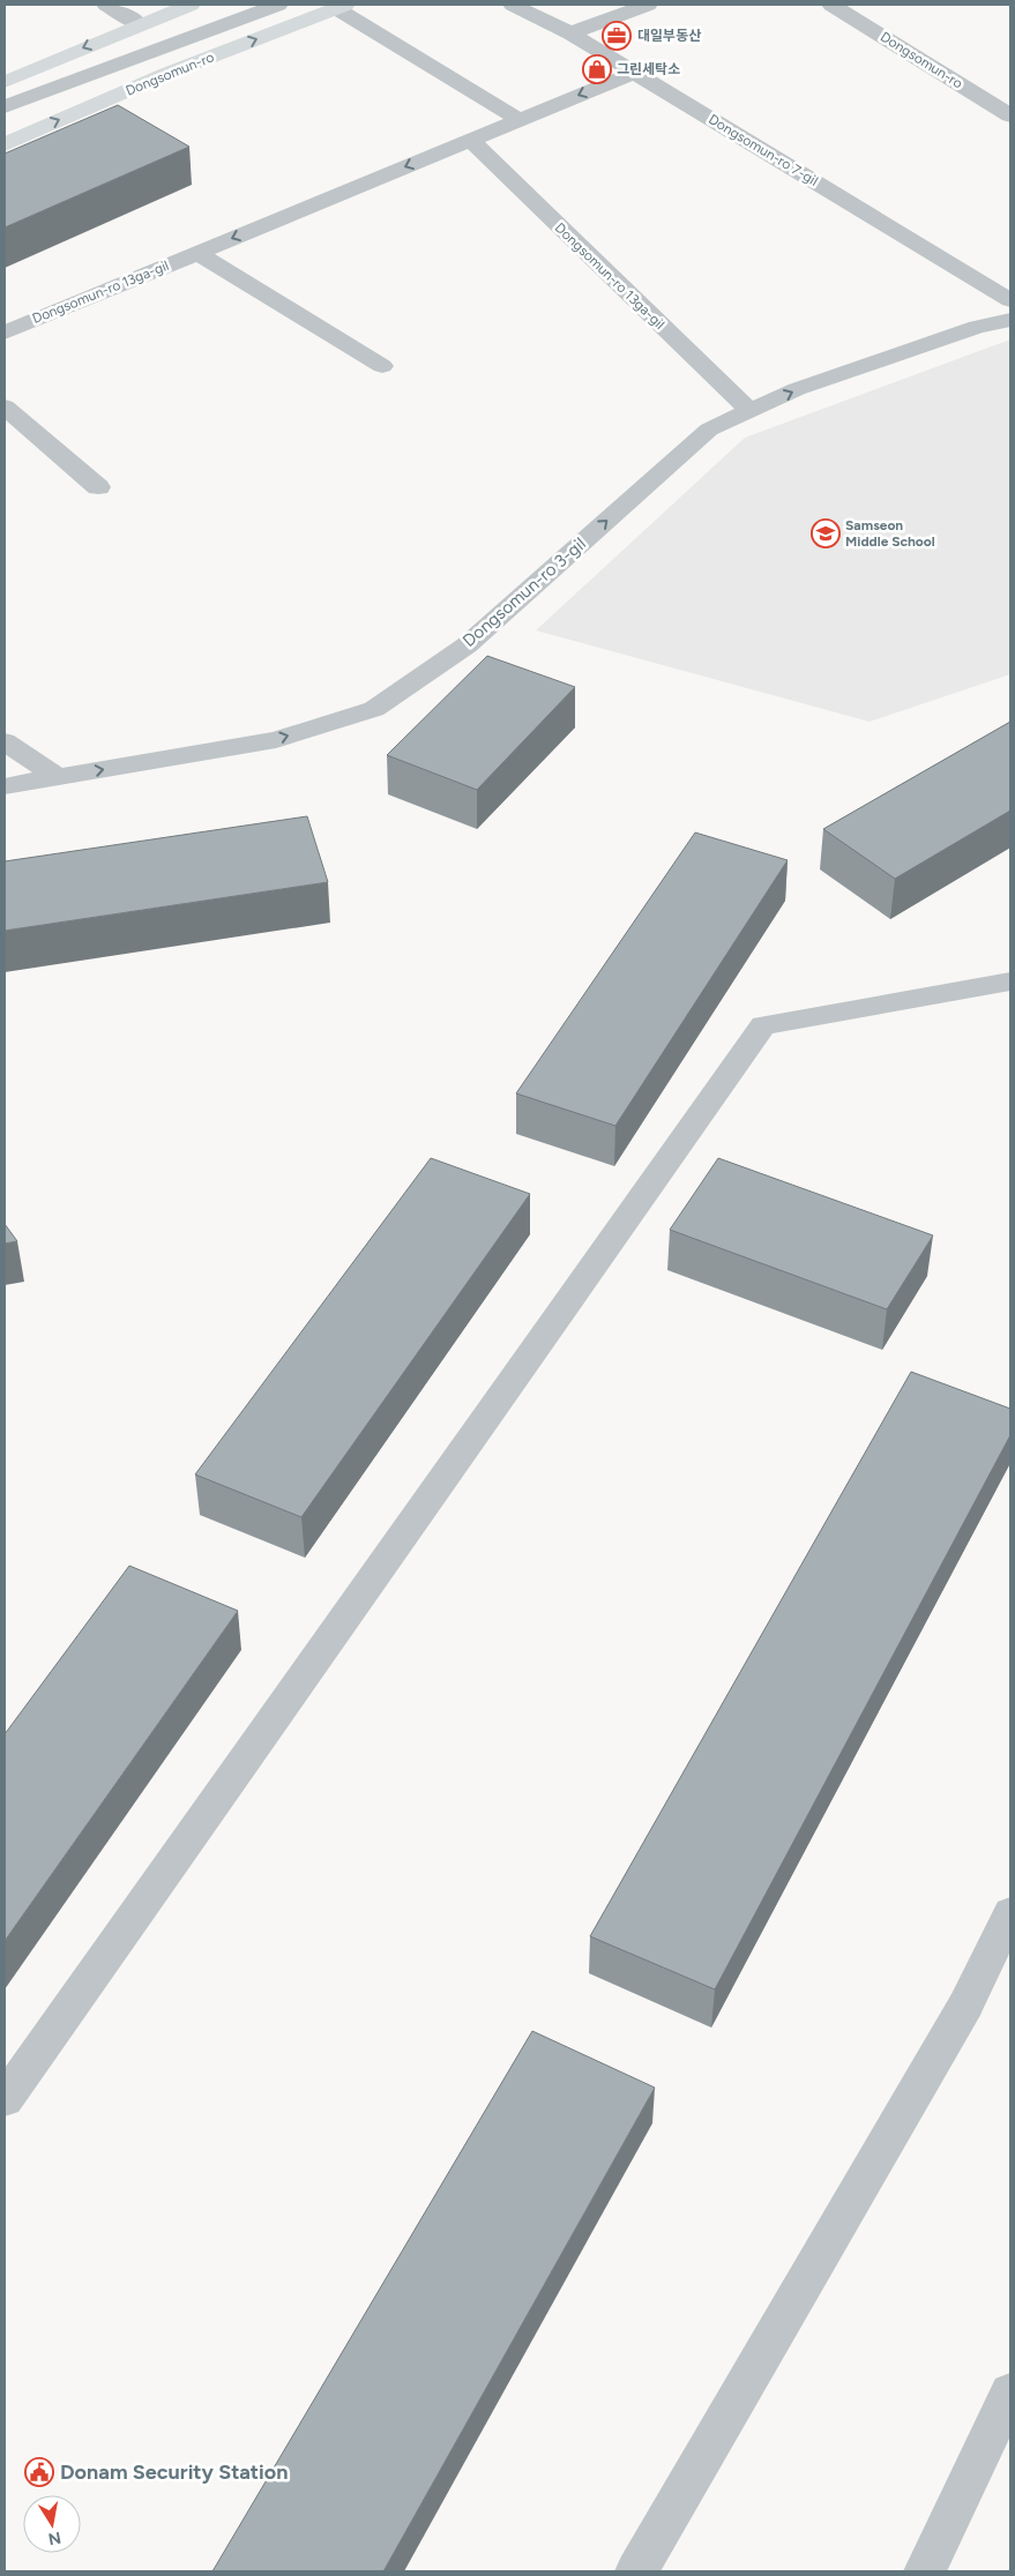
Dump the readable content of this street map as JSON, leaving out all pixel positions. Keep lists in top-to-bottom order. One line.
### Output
{"streets":{"main road":["Dongsomun-ro"],"street":["Dongsomun-ro 7-gil","Dongsomun-ro 13ga-gil","Dongsomun-ro 3-gil"]},"crossings":[["Dongsomun-ro","Dongsomun-ro 13ga-gil"],["Dongsomun-ro 7-gil","Dongsomun-ro 13ga-gil"],["Dongsomun-ro 13ga-gil","Dongsomun-ro 3-gil"]],"one_way":["Dongsomun-ro 3-gil"],"places":{"office":["대일부동산"],"shop":["그린세탁소"],"school or university":["Samseon Middle School"],"public building":["Donam Security Station"]},"north":"bottom"}
